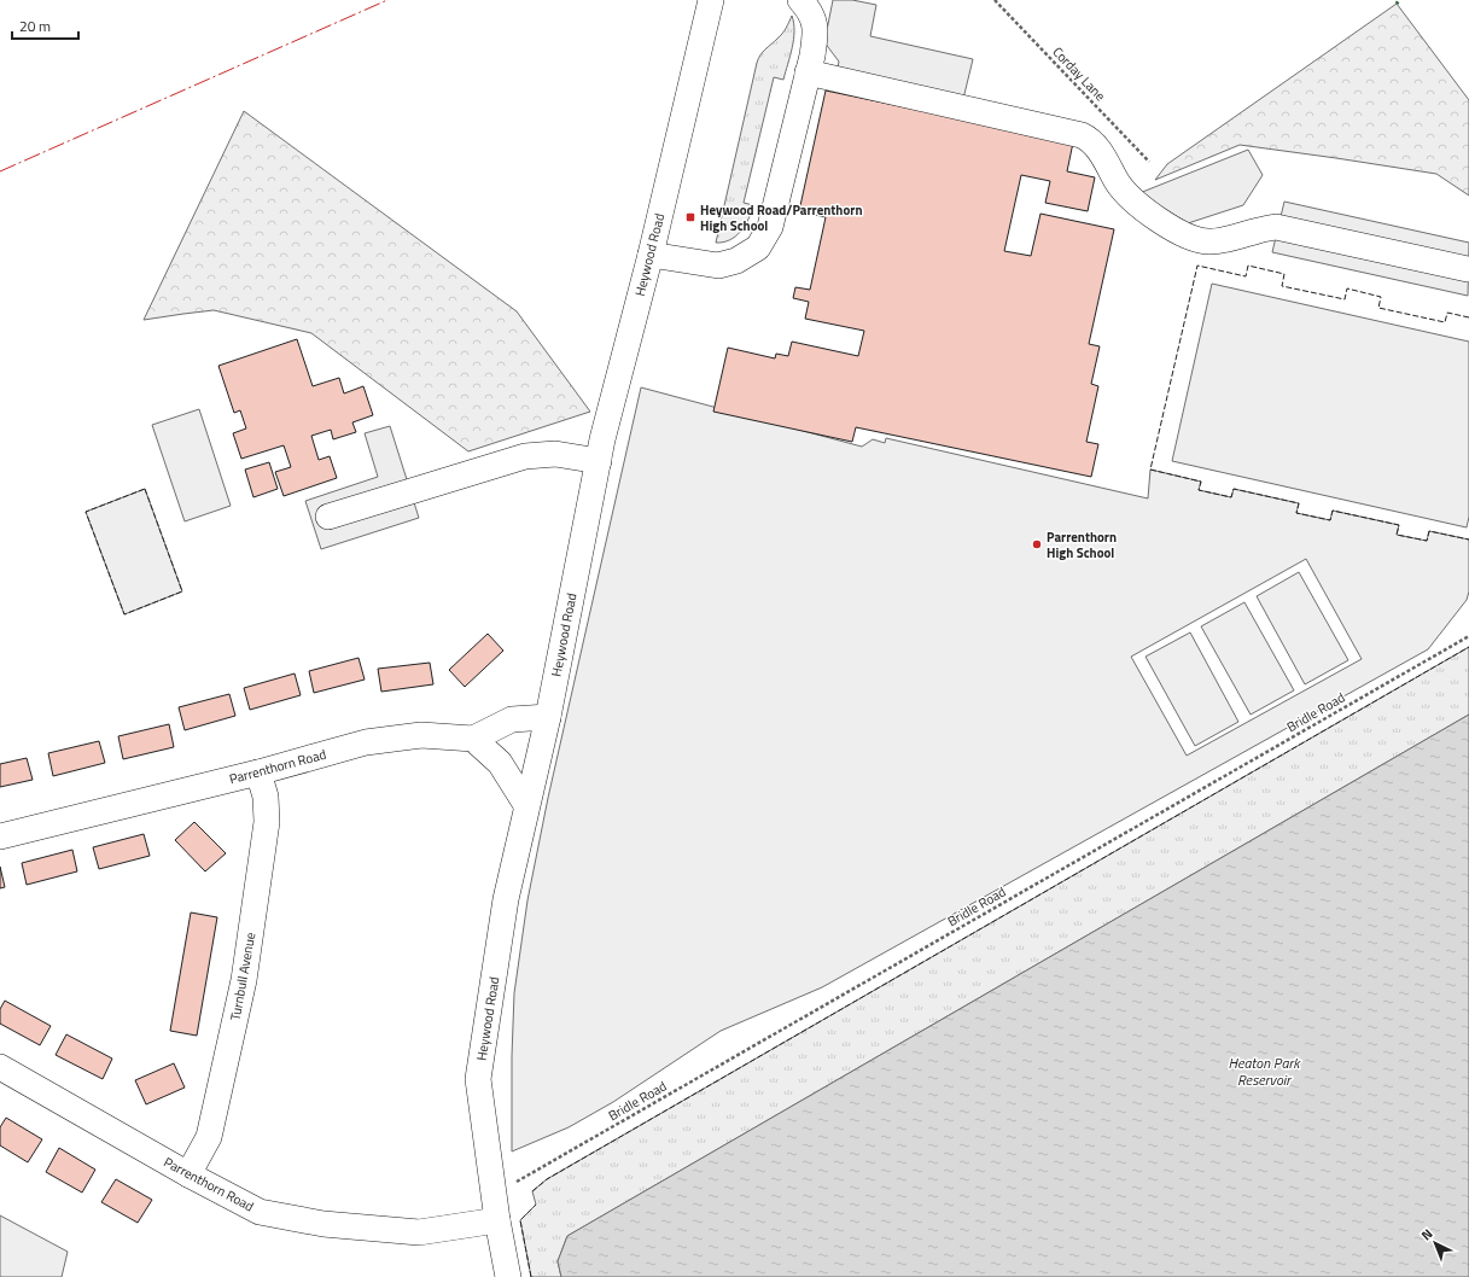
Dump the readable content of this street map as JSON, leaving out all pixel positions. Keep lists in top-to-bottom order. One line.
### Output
{"streets":{"street":["Heywood Road","Parrenthorn Road","Turnbull Avenue"],"path":["Corday Lane","Bridle Road"]},"crossings":[["Heywood Road","Bridle Road"],["Heywood Road","Parrenthorn Road"],["Parrenthorn Road","Turnbull Avenue"]],"water":["Heaton Park Reservoir"],"places":{"transit":["Heywood Road/Parrenthorn High School"],"other":["Parrenthorn High School"]},"scale_bar":"20 m","north":"top left"}
